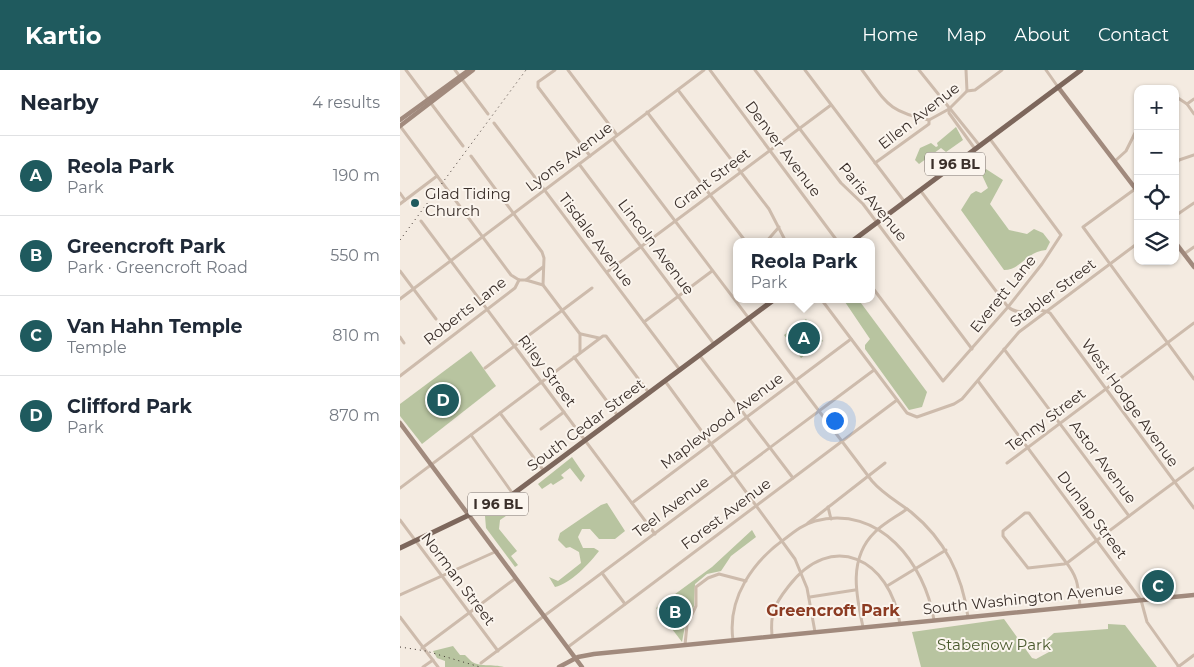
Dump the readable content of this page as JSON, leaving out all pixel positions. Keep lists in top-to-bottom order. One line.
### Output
{"streets":{"main road":["I 96 BL","South Cedar Street"],"street":["Ellen Avenue","Denver Avenue","Lyons Avenue","Grant Street","Paris Avenue","Tisdale Avenue","Lincoln Avenue","Stabler Street","Everett Lane","Roberts Lane","Riley Street","West Hodge Avenue","Tenny Street","Maplewood Avenue","Astor Avenue","Teel Avenue","Forest Avenue","Dunlap Street","Norman Street","South Washington Avenue"]},"crossings":[["Denver Avenue","Grant Street"],["Lyons Avenue","Tisdale Avenue"],["Lyons Avenue","Lincoln Avenue"],["Lyons Avenue","Riley Street"],["I 96 BL","Paris Avenue"],["I 96 BL","Everett Lane"],["Grant Street","Paris Avenue"],["Grant Street","Tisdale Avenue"],["Grant Street","Lincoln Avenue"],["Paris Avenue","Everett Lane"],["Tisdale Avenue","South Cedar Street"],["Lincoln Avenue","South Cedar Street"],["Stabler Street","West Hodge Avenue"],["Stabler Street","Astor Avenue"],["Stabler Street","Forest Avenue"],["Stabler Street","Dunlap Street"],["Roberts Lane","Riley Street"],["Riley Street","Maplewood Avenue"],["Riley Street","South Cedar Street"],["Riley Street","Teel Avenue"],["West Hodge Avenue","Tenny Street"],["Tenny Street","Astor Avenue"],["Tenny Street","Dunlap Street"],["South Cedar Street","Norman Street"],["Teel Avenue","Norman Street"],["Dunlap Street","South Washington Avenue"]],"districts":["Greencroft Park"],"parks":["Stabenow Park"],"places":["Glad Tiding Church"],"page":{"header":"Kartio","nav":["Home","Map","About","Contact"],"heading":["Nearby","4 results"],"map_buttons":["+","−"],"list":[{"mark":"A","name":"Reola Park","note":"Park","value":"190 m"},{"mark":"B","name":"Greencroft Park","note":"Park · Greencroft Road","value":"550 m"},{"mark":"C","name":"Van Hahn Temple","note":"Temple","value":"810 m"},{"mark":"D","name":"Clifford Park","note":"Park","value":"870 m"}],"popup":["Reola Park","Park"],"pins":["A","D","C","B"]}}
